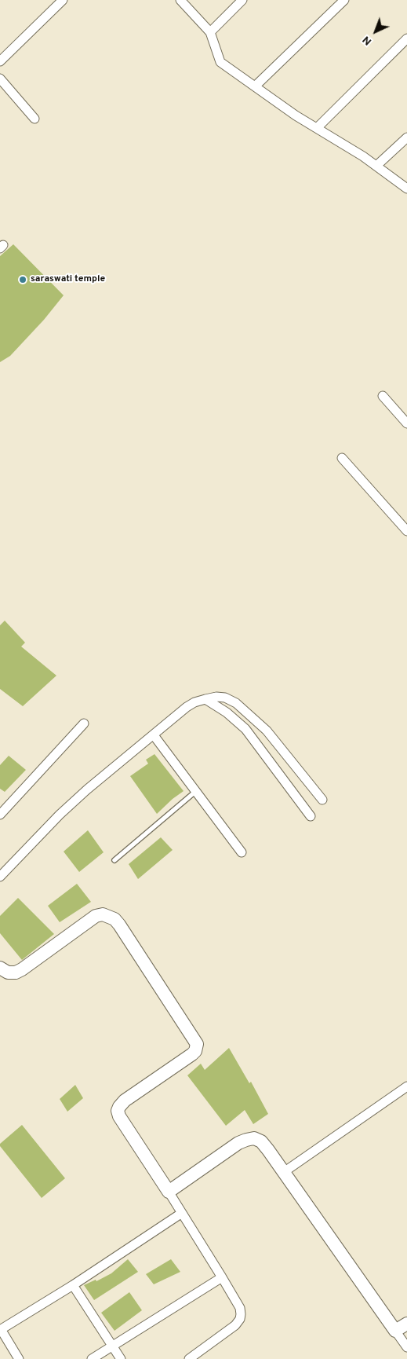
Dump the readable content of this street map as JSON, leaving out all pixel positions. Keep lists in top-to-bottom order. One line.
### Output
{"places":["saraswati temple"],"north":"bottom left"}
